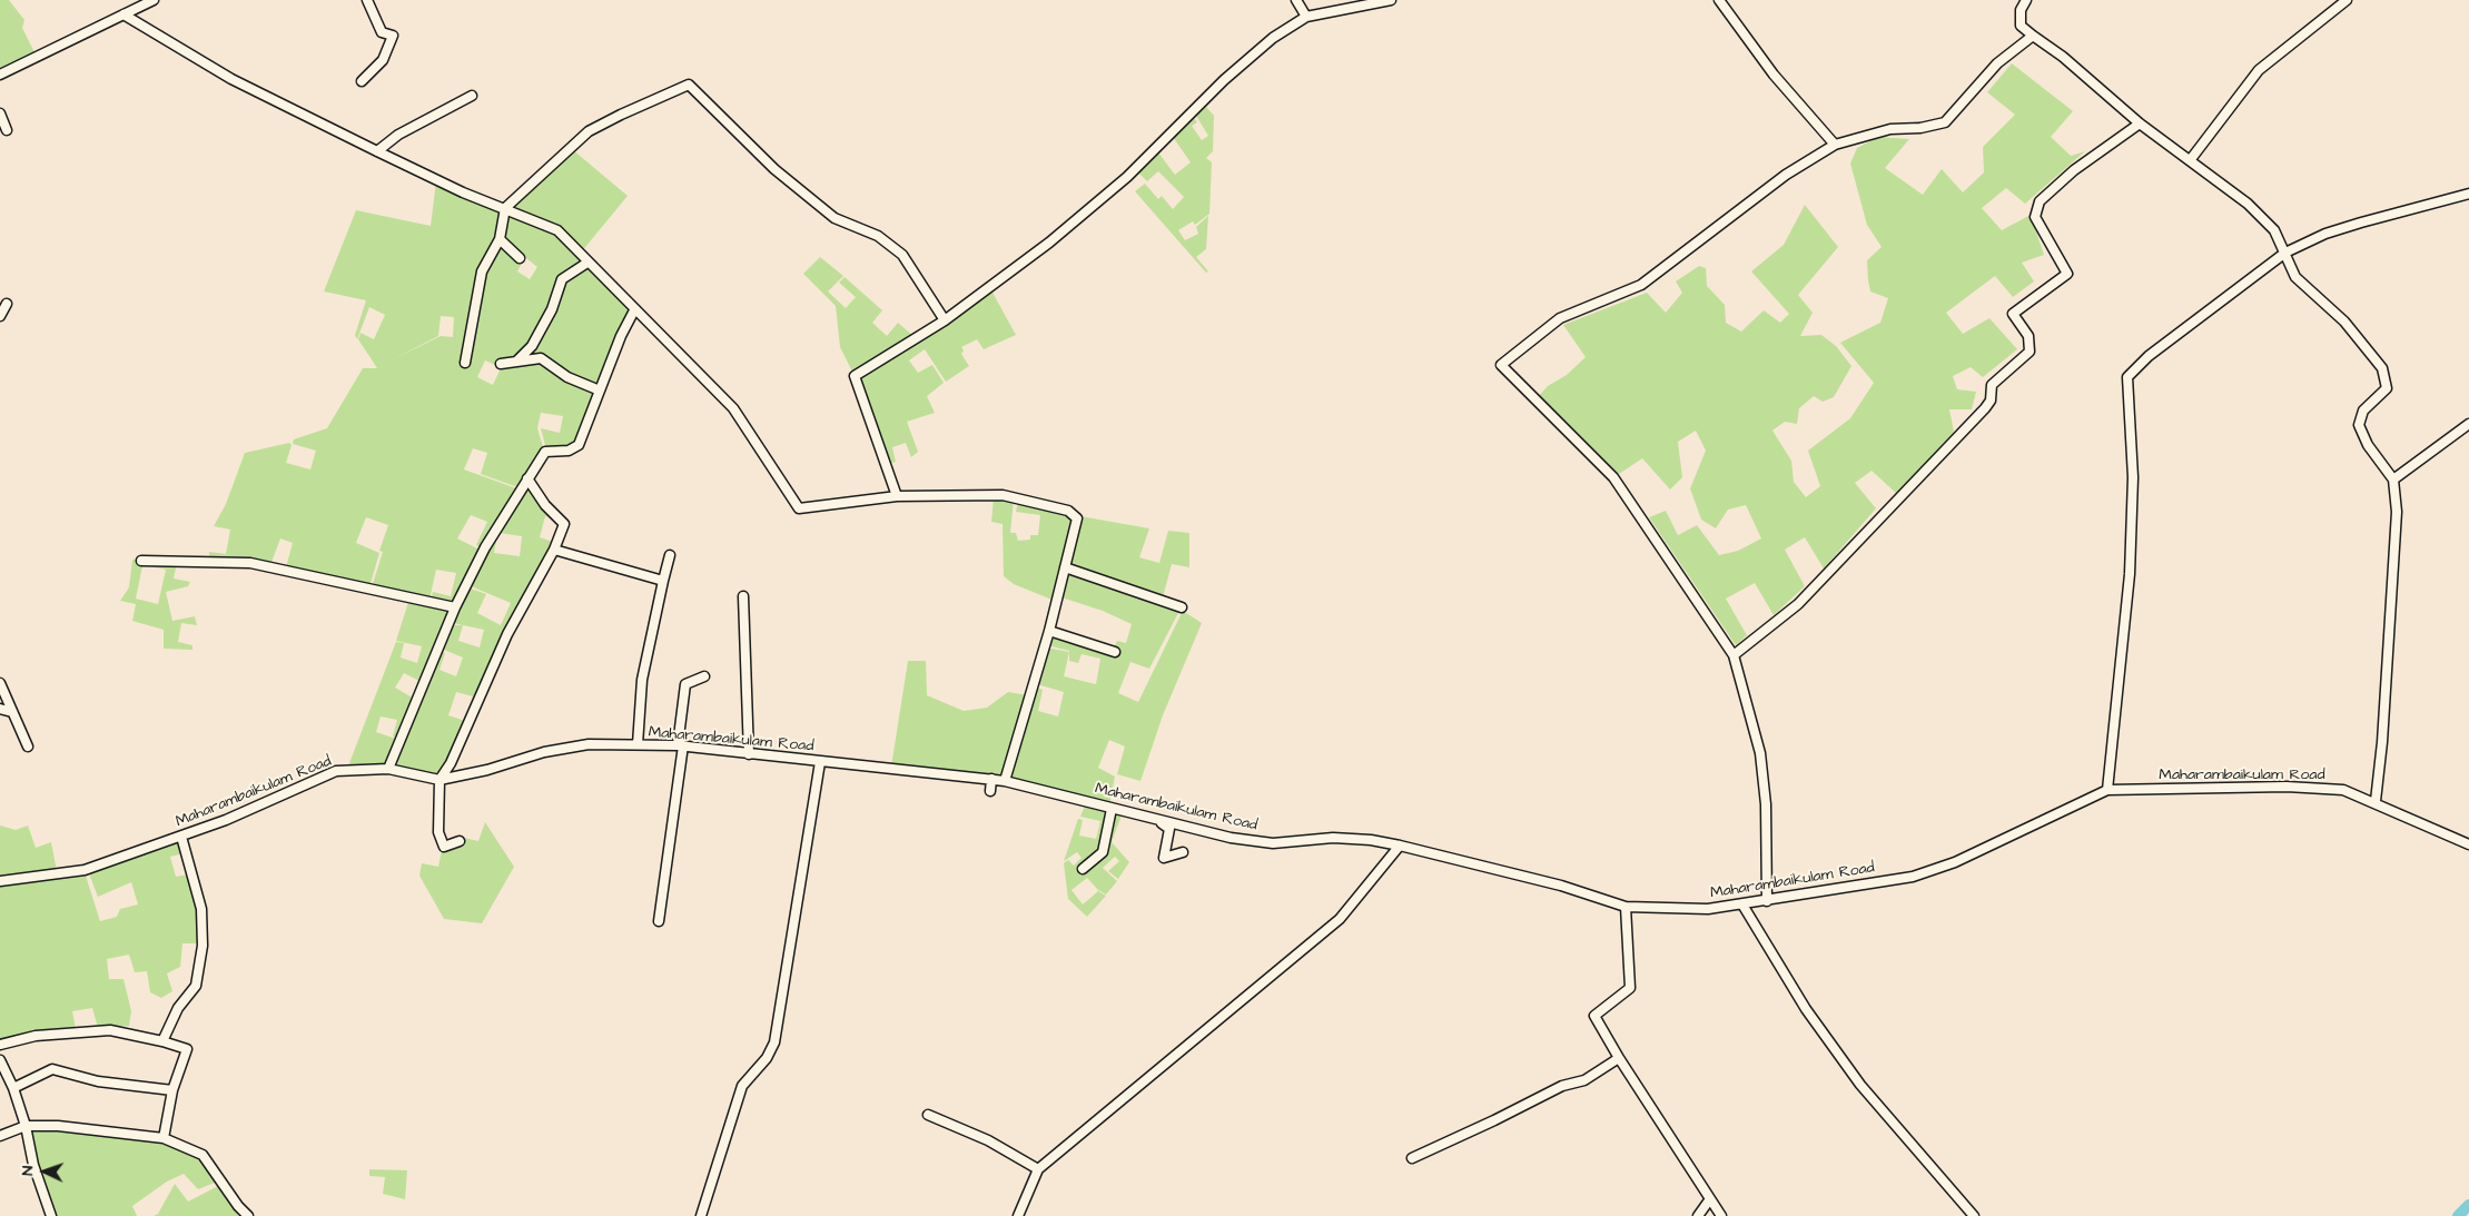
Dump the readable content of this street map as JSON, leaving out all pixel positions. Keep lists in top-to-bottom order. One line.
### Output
{"streets":{"street":["Maharambaikulam Road"]},"north":"left"}
